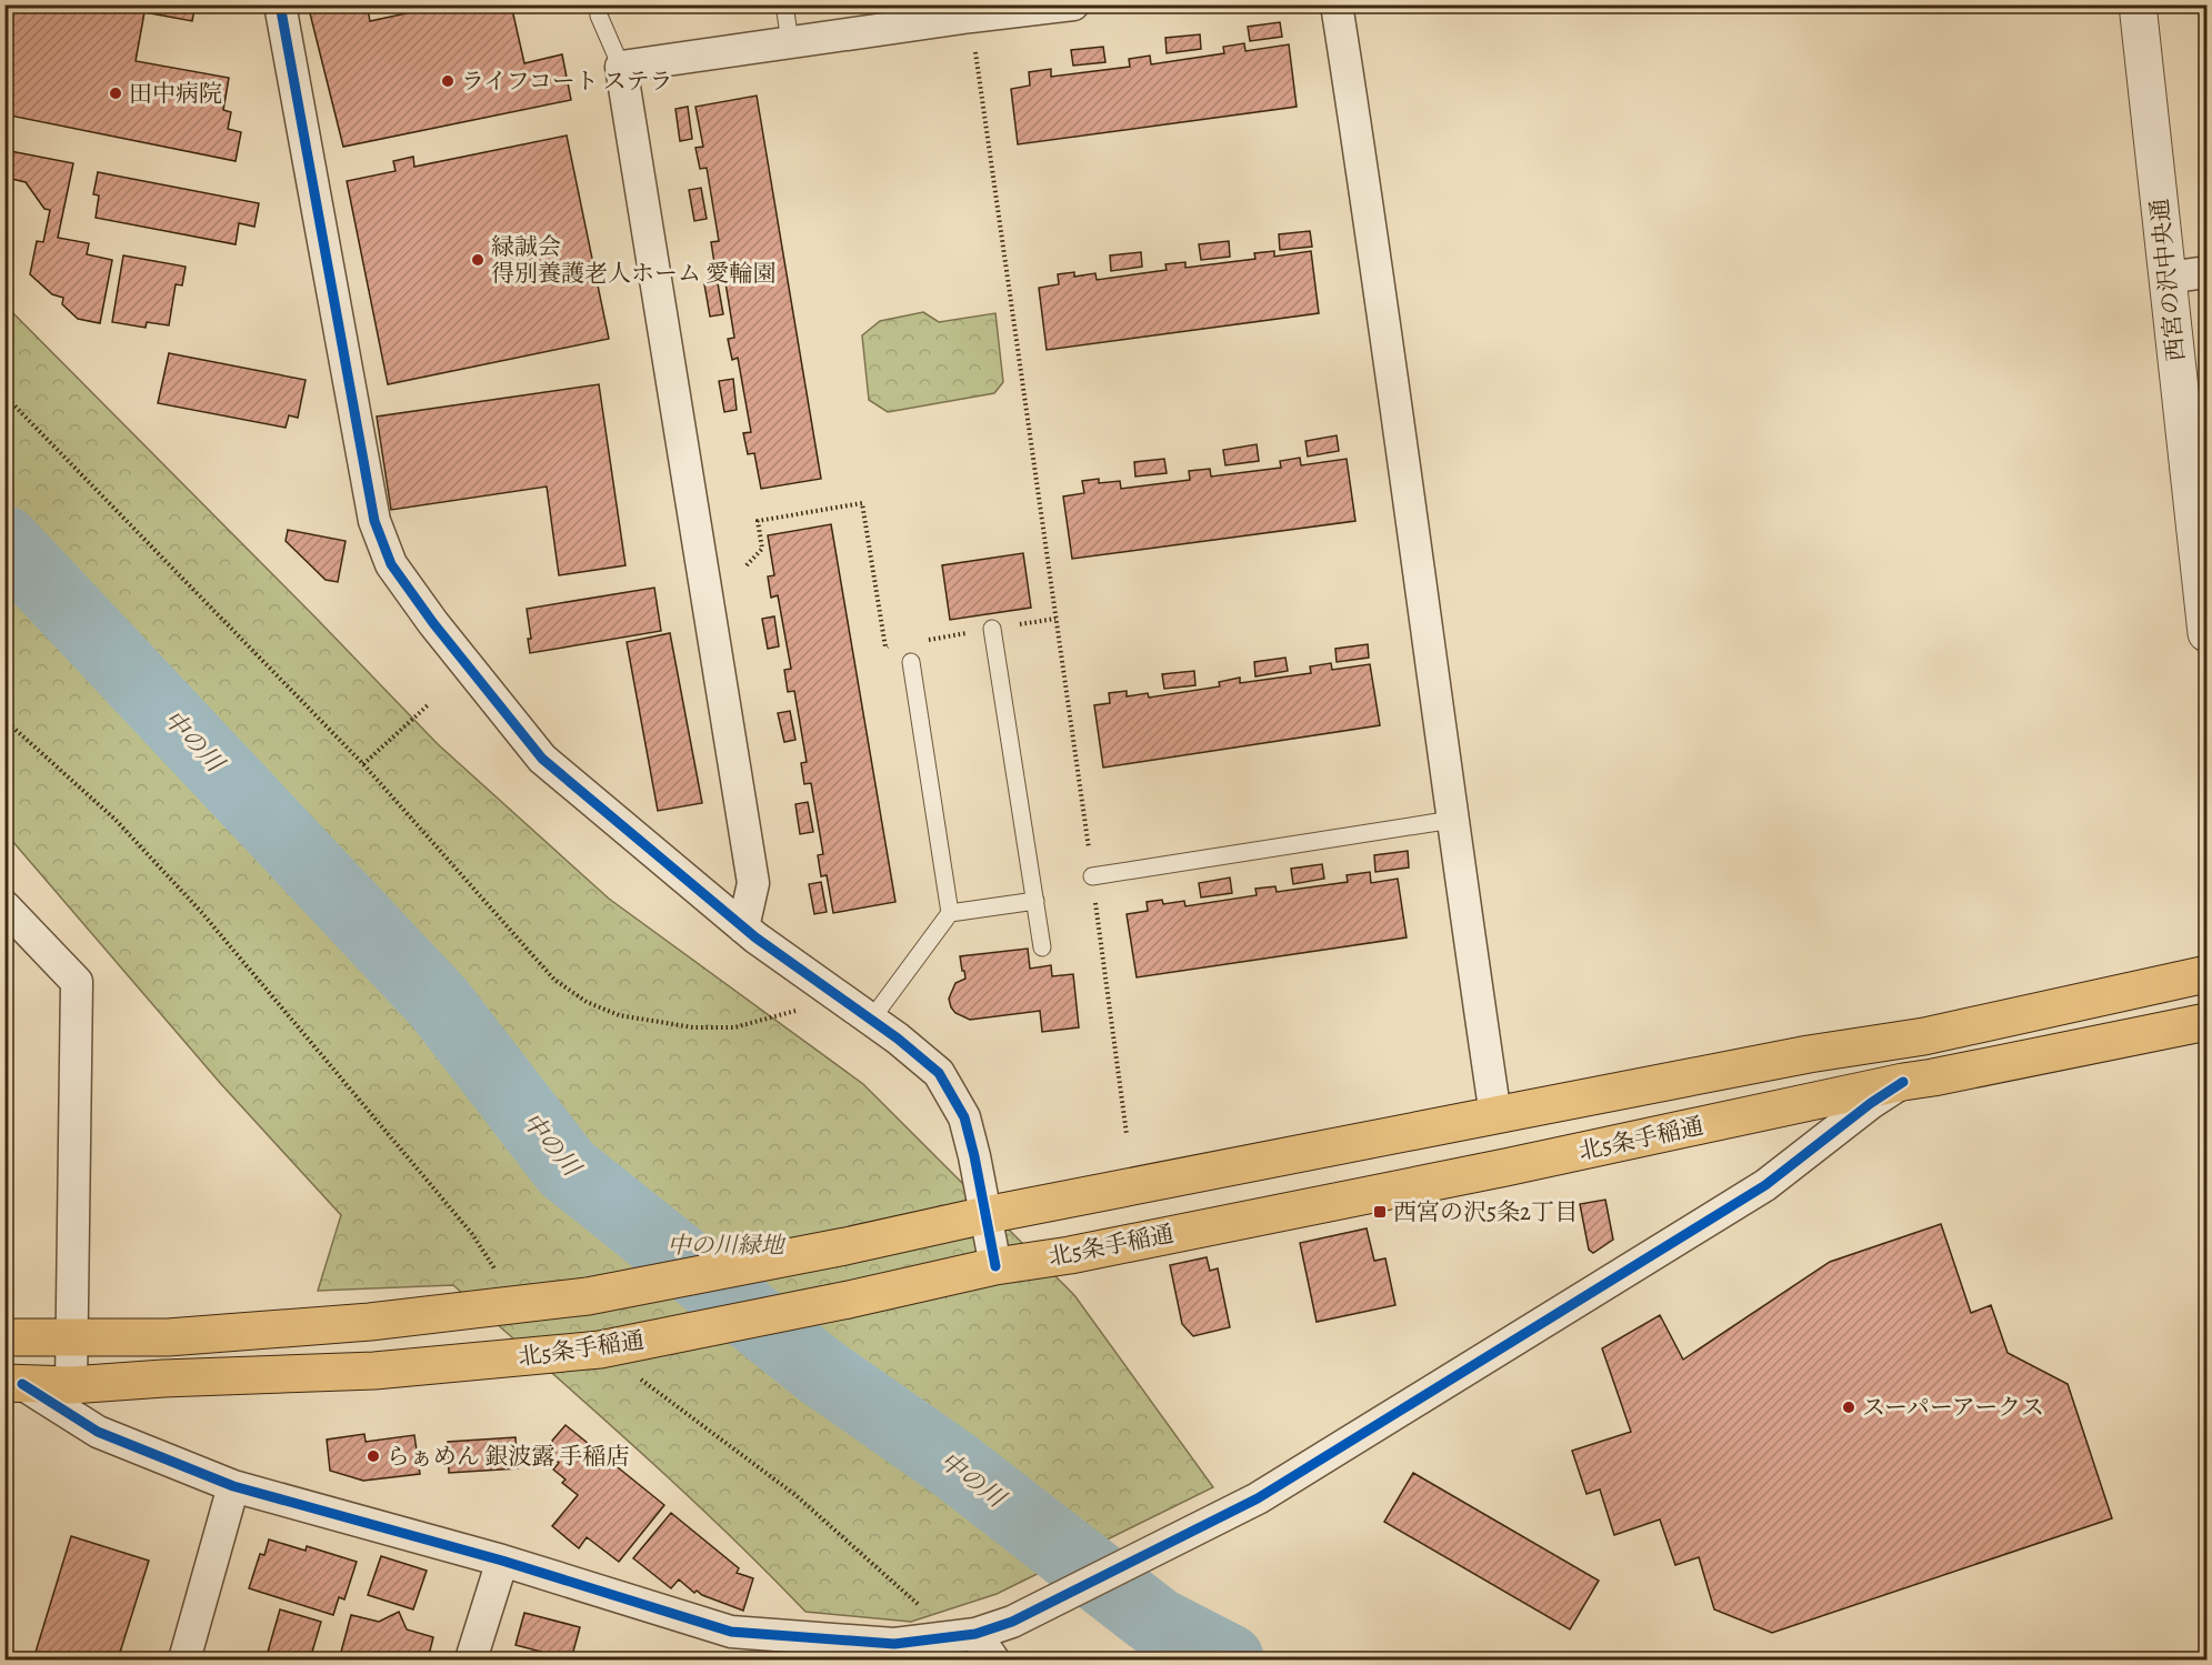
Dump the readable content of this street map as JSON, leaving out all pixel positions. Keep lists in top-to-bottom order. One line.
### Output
{"streets":{"highway":["北5条手稲通"],"street":["西宮の沢中央通"]},"water":["中の川"],"parks":["中の川緑地"],"places":{"other":["ライフコート ステラ","田中病院","緑誠会 得別養護老人ホーム 愛輪園","スーパーアークス","らぁめん 銀波露 手稲店"],"transit":["西宮の沢5条2丁目"]}}
